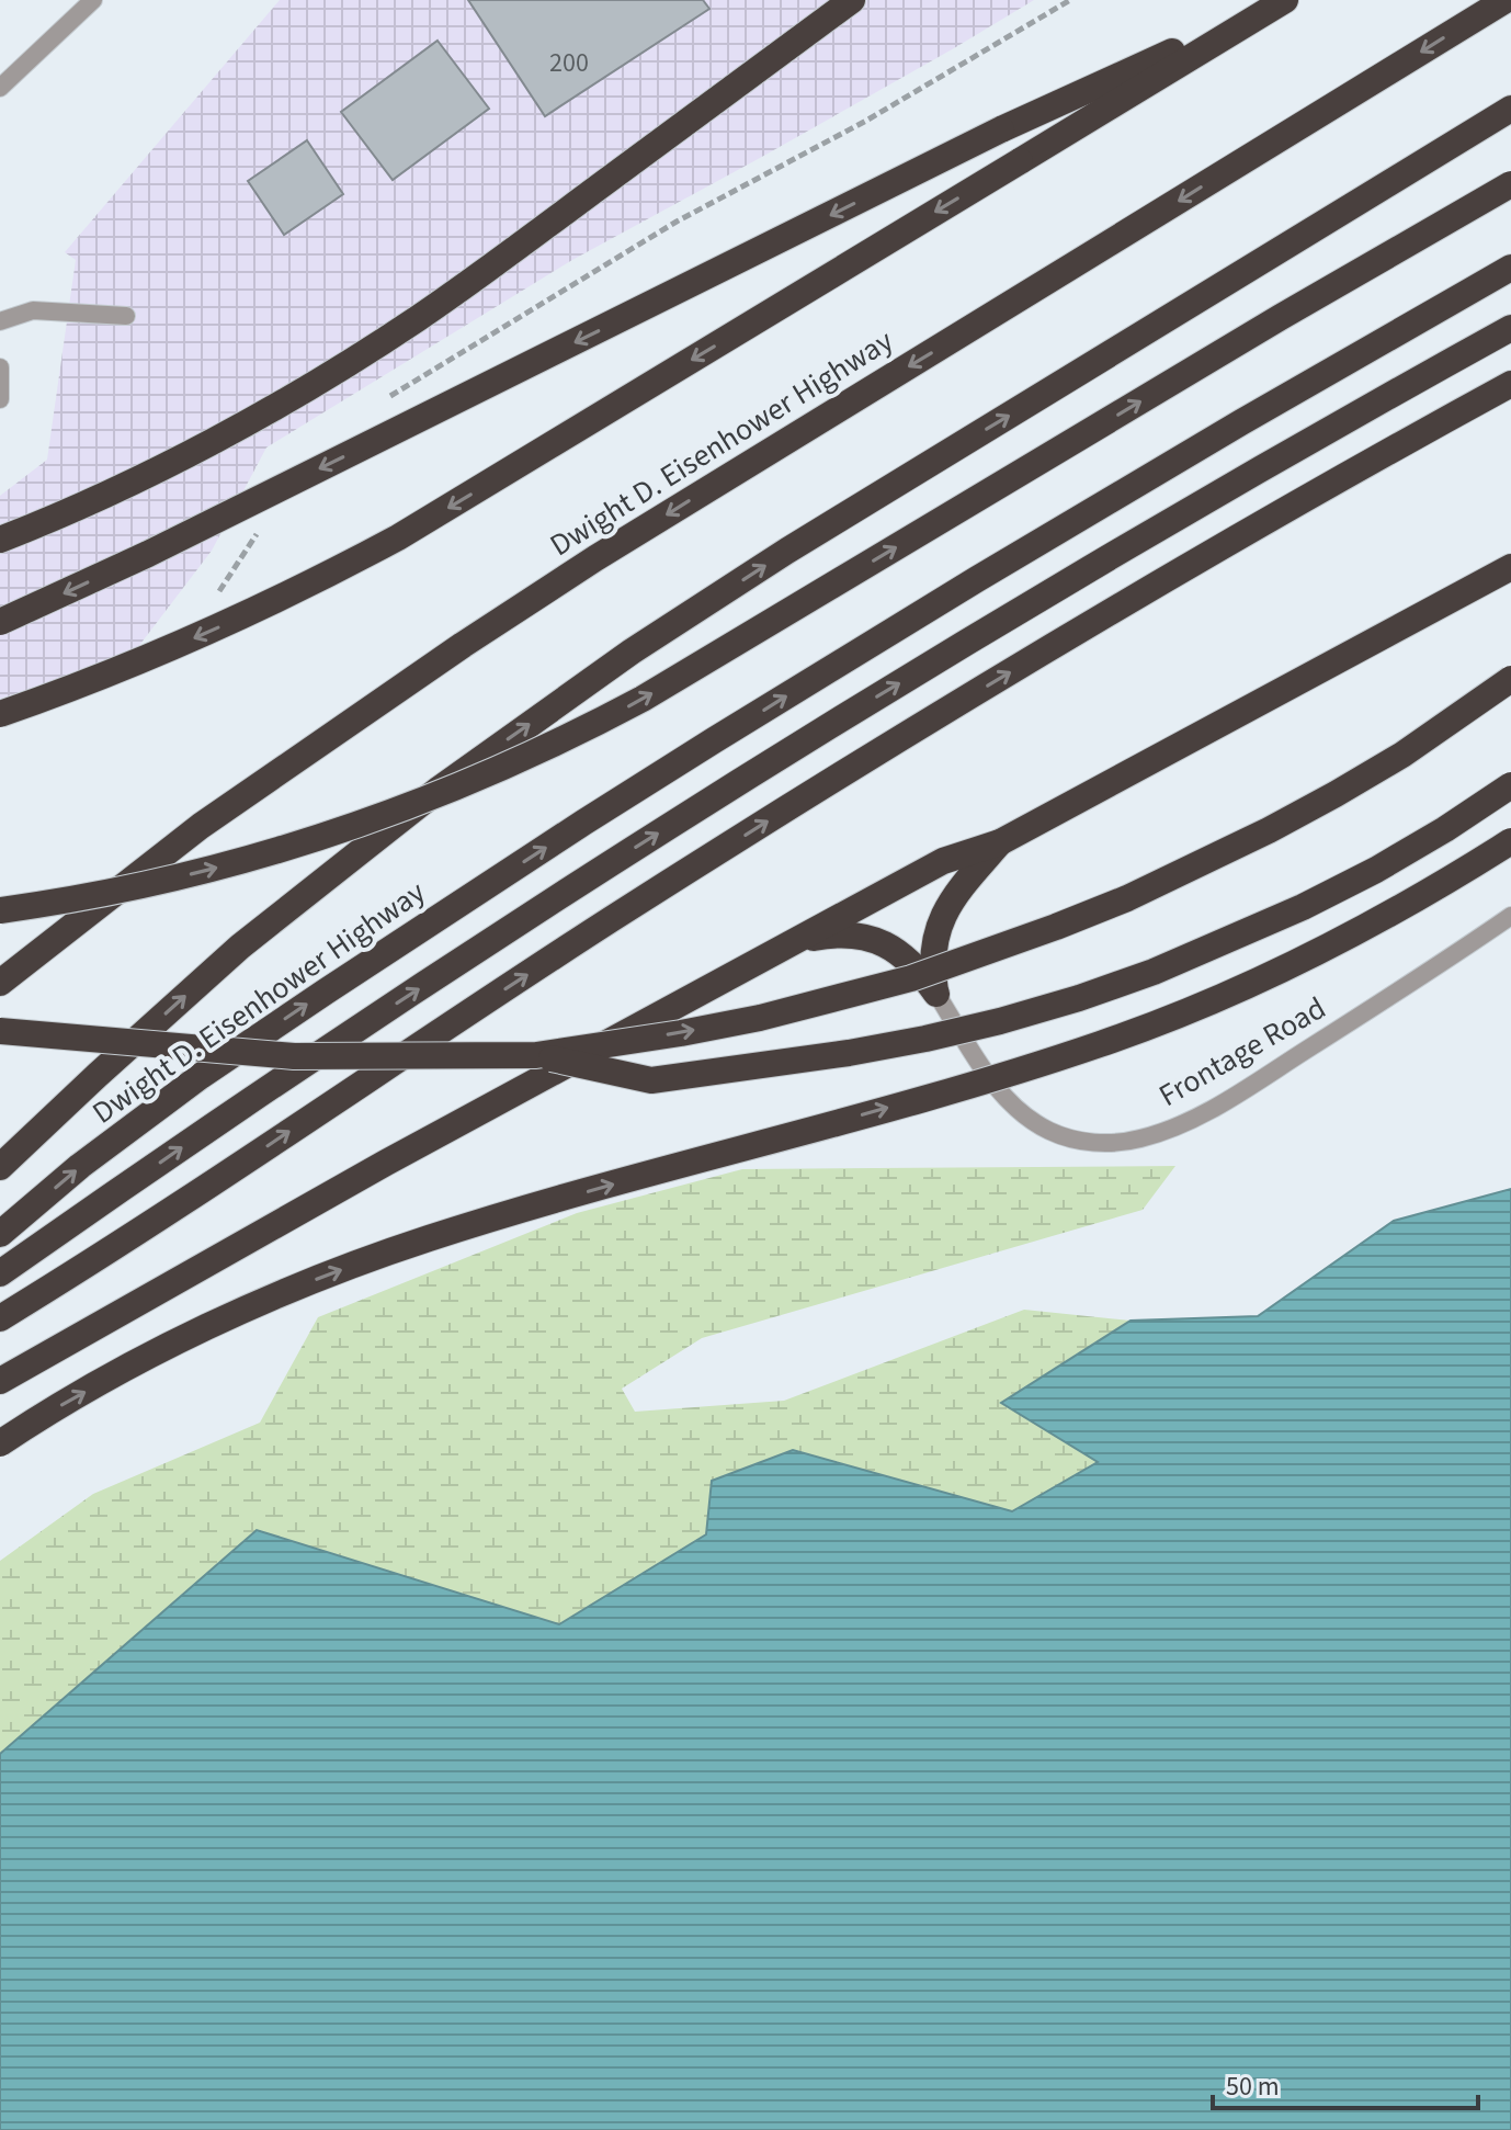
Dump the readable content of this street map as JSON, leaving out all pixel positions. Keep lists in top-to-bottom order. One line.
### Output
{"streets":{"highway":["Dwight D. Eisenhower Highway"],"street":["Frontage Road"]},"house_numbers":["200"],"scale_bar":"50 m"}
